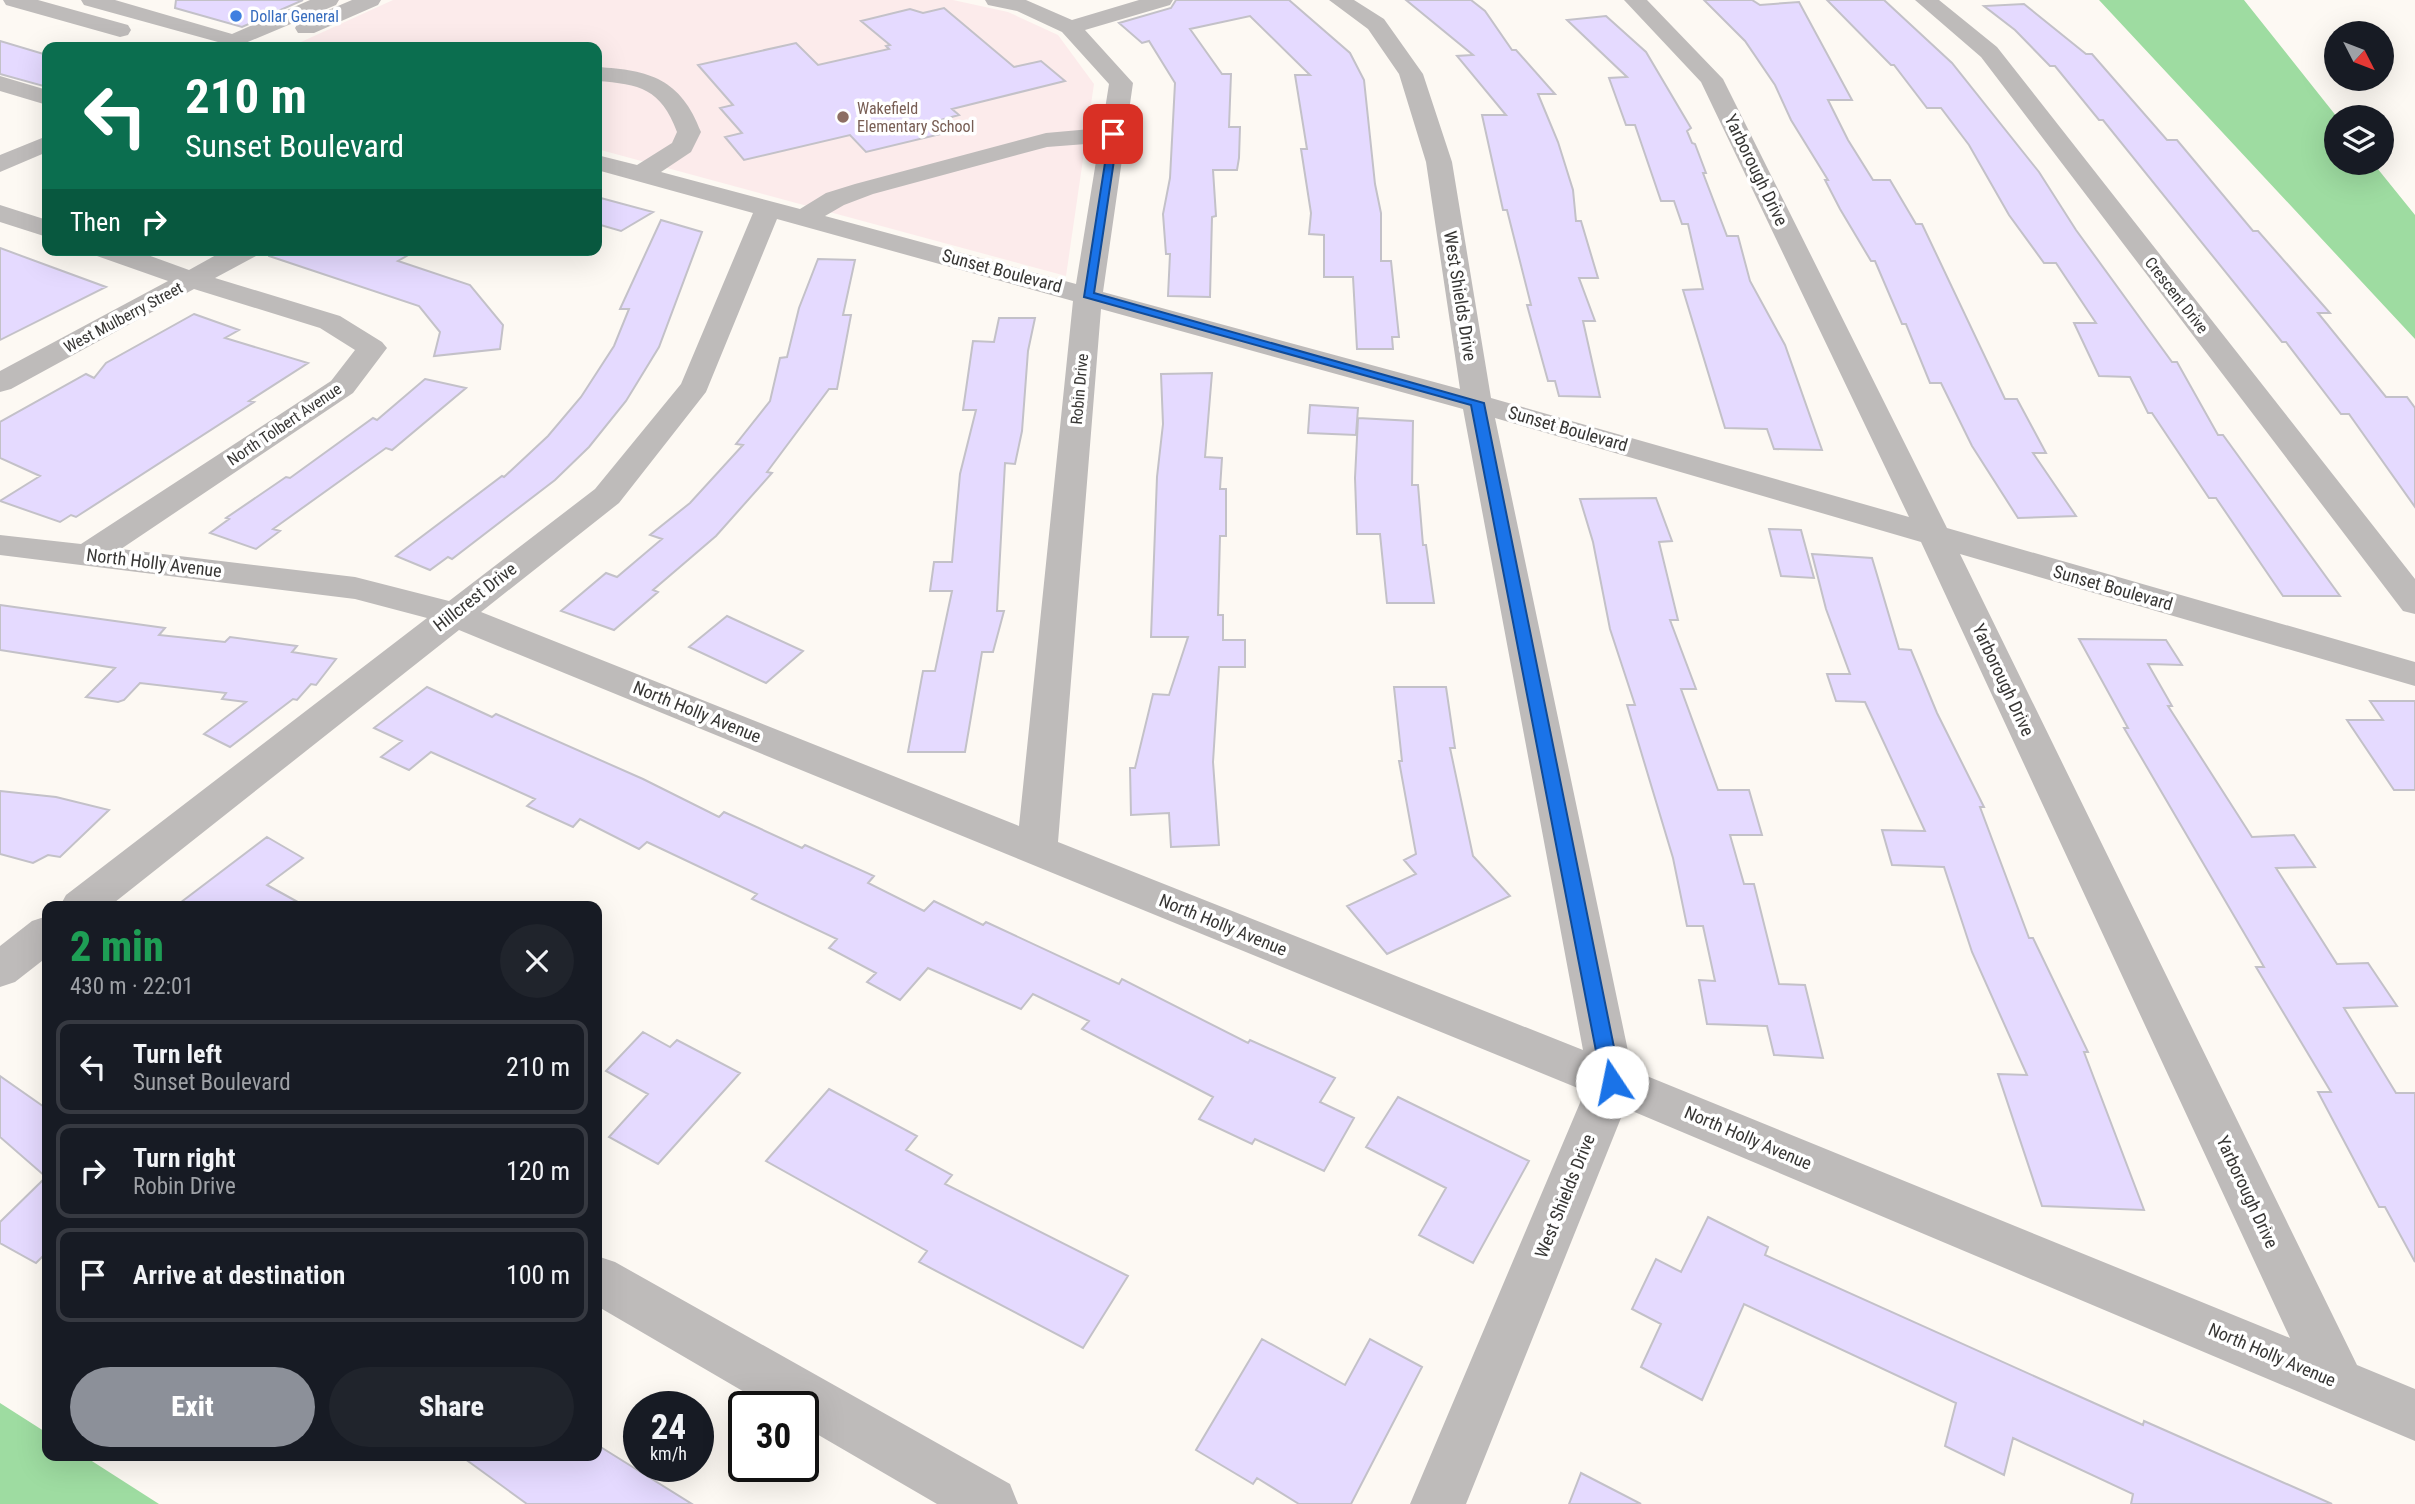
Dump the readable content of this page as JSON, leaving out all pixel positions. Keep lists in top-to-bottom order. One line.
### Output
{"streets":{"street":["Yarborough Drive","Sunset Boulevard","Crescent Drive","West Shields Drive","West Mulberry Street","Robin Drive","North Tolbert Avenue","North Holly Avenue","Hillcrest Drive"]},"crossings":[["Yarborough Drive","Sunset Boulevard"],["Yarborough Drive","North Holly Avenue"],["Sunset Boulevard","West Shields Drive"],["Sunset Boulevard","Robin Drive"],["Sunset Boulevard","Hillcrest Drive"],["West Shields Drive","North Holly Avenue"],["West Mulberry Street","North Tolbert Avenue"],["Robin Drive","North Holly Avenue"],["North Tolbert Avenue","North Holly Avenue"],["North Holly Avenue","Hillcrest Drive"]],"places":["Dollar General","Wakefield Elementary School"],"north":"bottom right","page":{"turn":["210 m","Sunset Boulevard"],"then":"Then","heading":["2 min","430 m · 22:01"],"list":[{"name":"Turn left","note":"Sunset Boulevard","value":"210 m"},{"name":"Turn right","note":"Robin Drive","value":"120 m"},{"name":"Arrive at destination","value":"100 m"}],"buttons":["Exit","Share"],"speed":"24 km/h","limit":"30"}}
